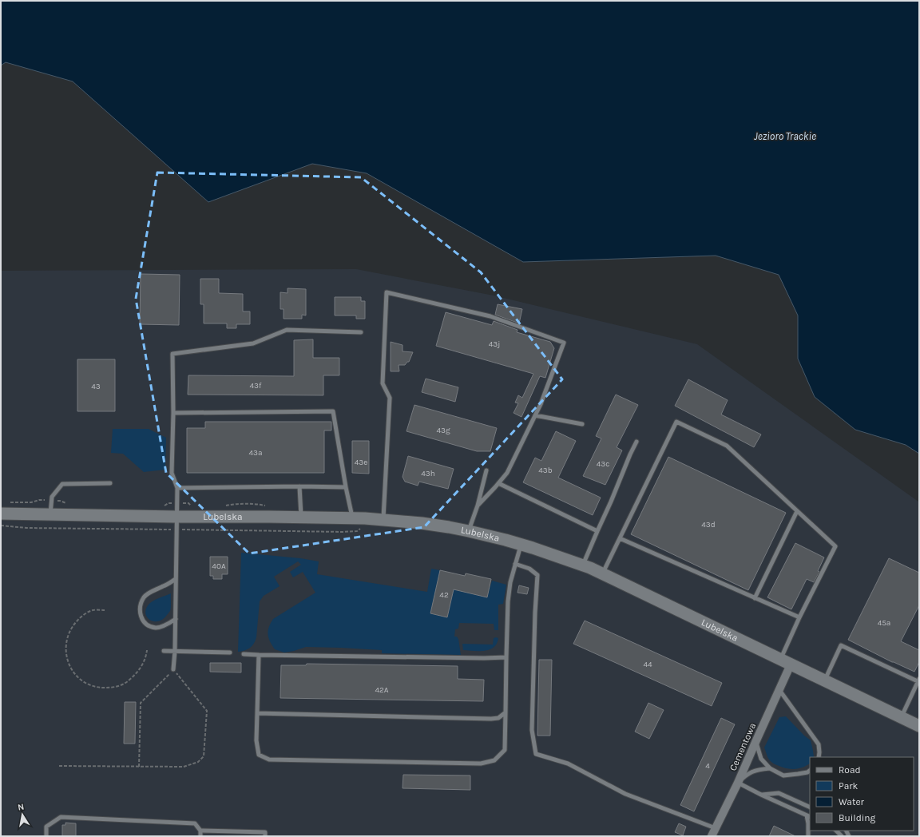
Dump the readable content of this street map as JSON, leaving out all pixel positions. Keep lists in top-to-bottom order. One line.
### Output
{"streets":{"street":["Lubelska","Cementowa"]},"crossings":[["Lubelska","Cementowa"]],"water":["Jezioro Trackie"],"house_numbers":["43j","43f","43","43g","43a","43e","43c","43b","43h","43d","40A","42","45a","44","42A","4"],"legend":["Road","Park","Water","Building"],"north":"top"}
